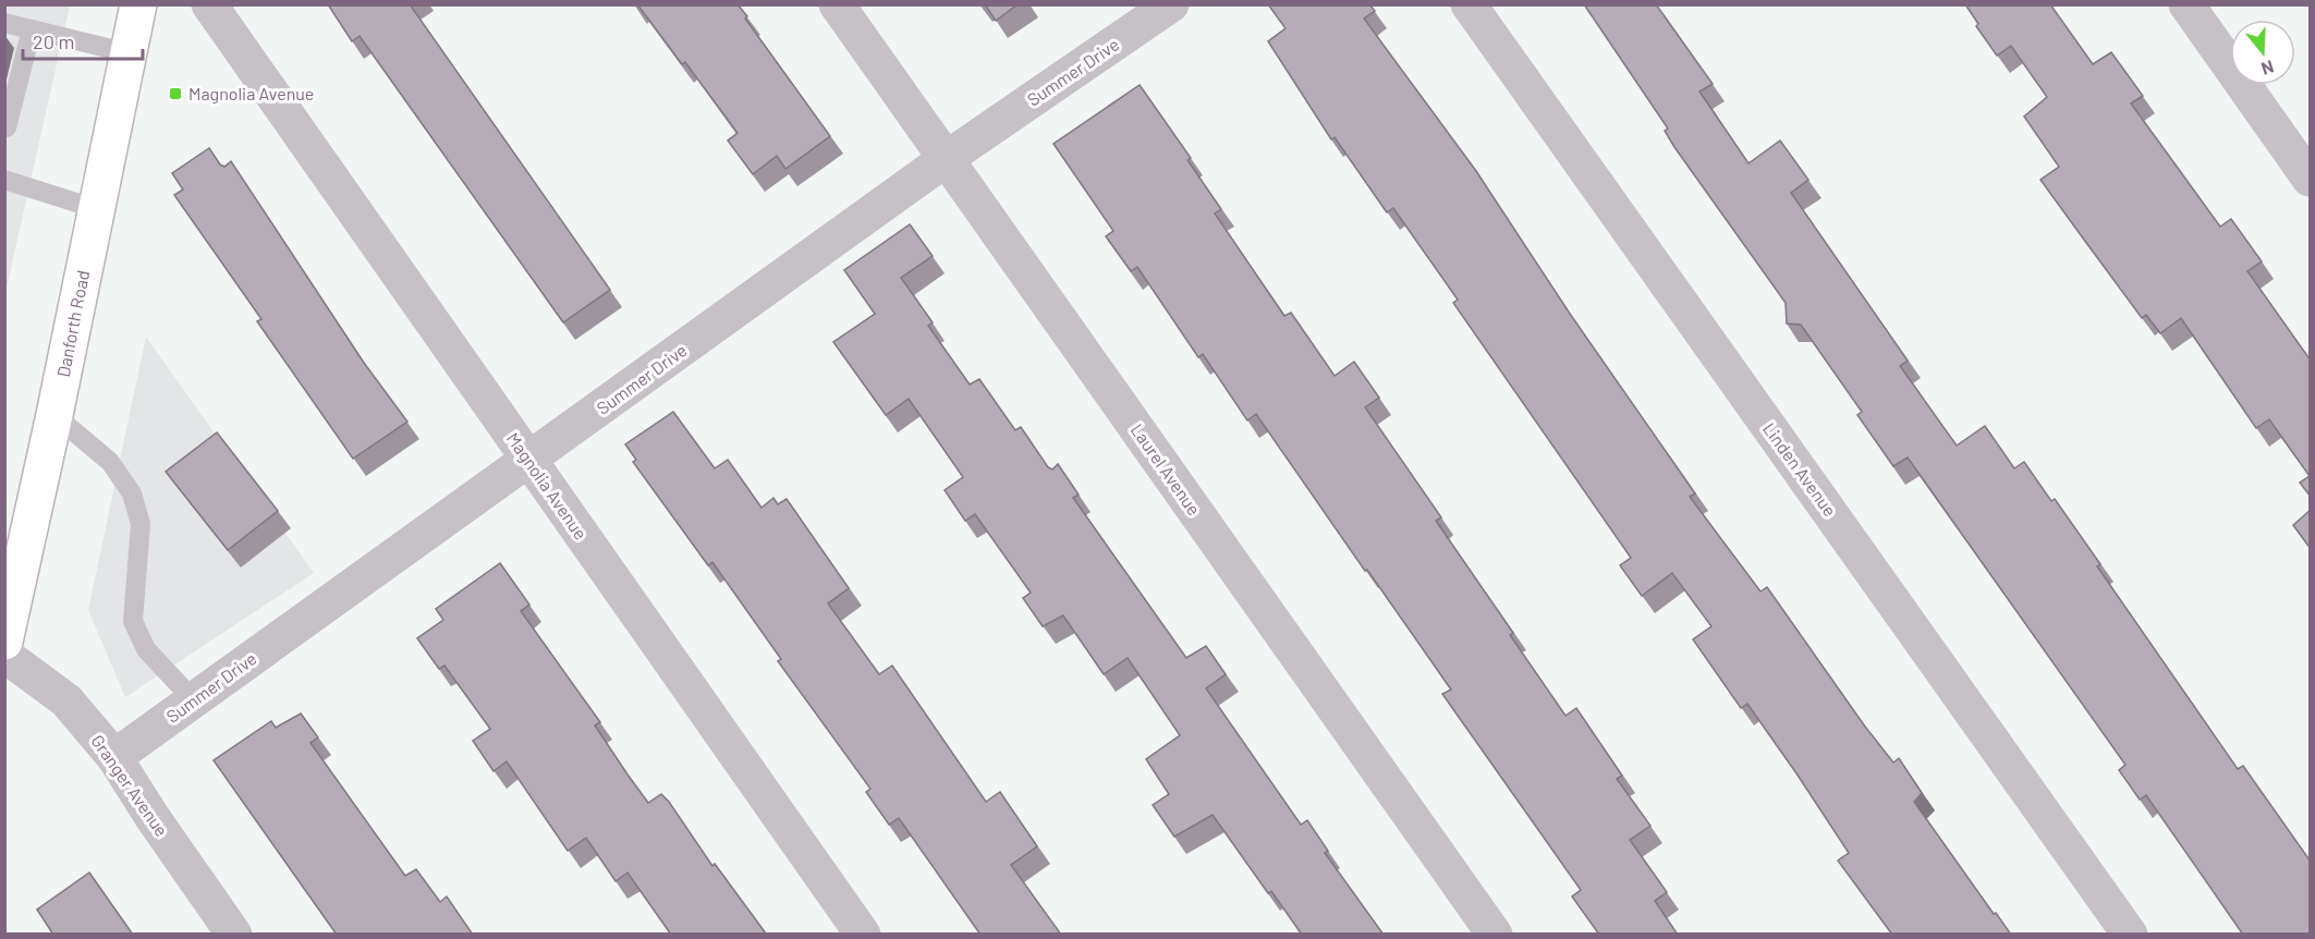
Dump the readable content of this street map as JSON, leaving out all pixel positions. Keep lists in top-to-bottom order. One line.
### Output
{"streets":{"main road":["Danforth Road"],"street":["Summer Drive","Laurel Avenue","Linden Avenue","Magnolia Avenue","Granger Avenue"]},"crossings":[["Summer Drive","Laurel Avenue"],["Summer Drive","Magnolia Avenue"],["Summer Drive","Granger Avenue"]],"places":{"transit":["Magnolia Avenue"]},"scale_bar":"20 m","north":"bottom"}
